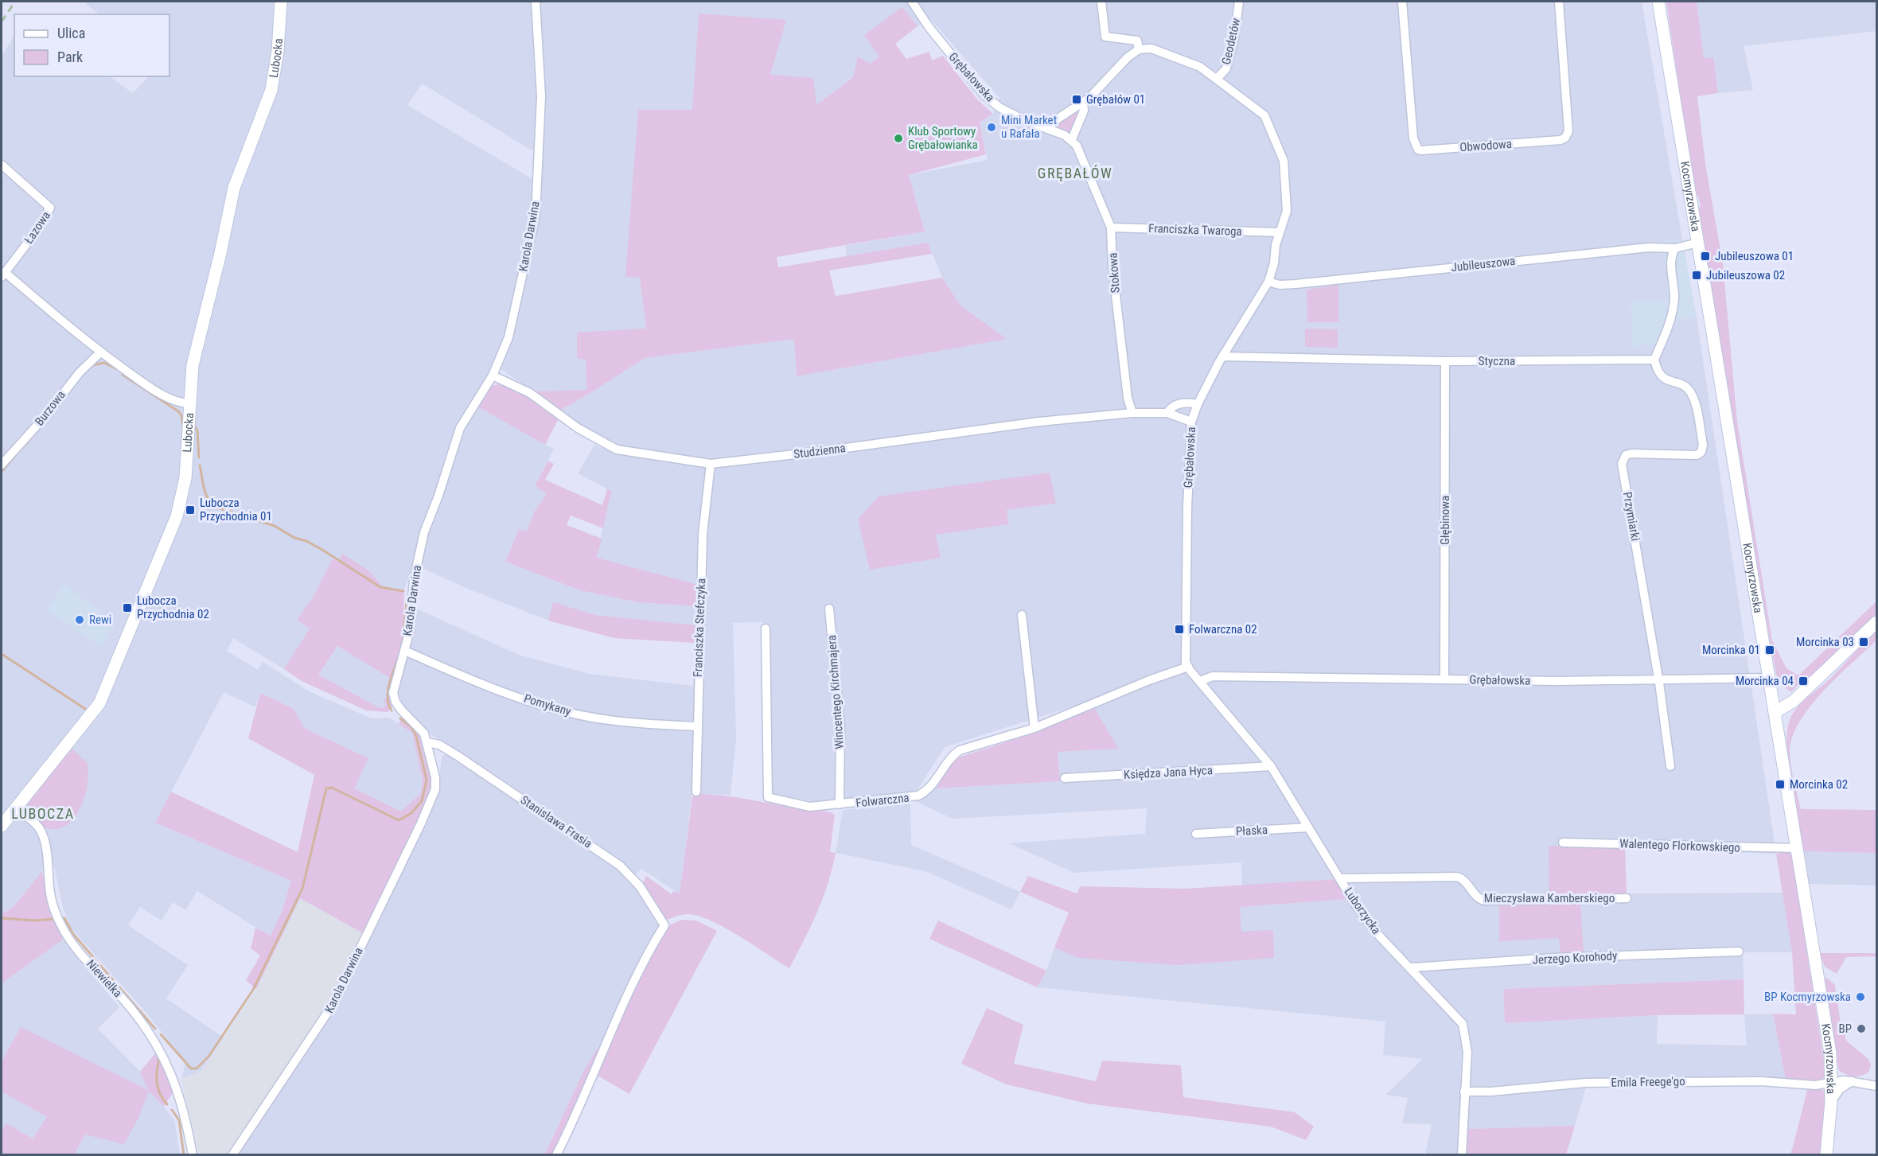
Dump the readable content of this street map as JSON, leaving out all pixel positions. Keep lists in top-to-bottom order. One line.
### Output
{"streets":{"main road":["Lubocka","Kocmyrzowska"],"street":["Geodetów","Grębałowska","Obwodowa","Łazowa","Franciszka Twaroga","Karola Darwina","Jubileuszowa","Stokowa","Styczna","Burzowa","Studzienna","Przymiarki","Głębinowa","Franciszka Stefczyka","Wincentego Kirchmajera","Pomykany","Księdza Jana Hyca","Folwarczna","Stanisława Frasia","Płaska","Walentego Florkowskiego","Mieczysława Kamberskiego","Luborzycka","Jerzego Korohody","Niewielka","Emila Freege'go"]},"crossings":[["Geodetów","Grębałowska"],["Lubocka","Niewielka"],["Grębałowska","Kocmyrzowska"],["Grębałowska","Franciszka Twaroga"],["Grębałowska","Jubileuszowa"],["Grębałowska","Stokowa"],["Grębałowska","Styczna"],["Grębałowska","Studzienna"],["Grębałowska","Przymiarki"],["Grębałowska","Głębinowa"],["Grębałowska","Folwarczna"],["Grębałowska","Luborzycka"],["Kocmyrzowska","Jubileuszowa"],["Kocmyrzowska","Walentego Florkowskiego"],["Kocmyrzowska","Emila Freege'go"],["Franciszka Twaroga","Stokowa"],["Karola Darwina","Studzienna"],["Karola Darwina","Pomykany"],["Karola Darwina","Stanisława Frasia"],["Stokowa","Studzienna"],["Styczna","Przymiarki"],["Styczna","Głębinowa"],["Studzienna","Franciszka Stefczyka"],["Franciszka Stefczyka","Pomykany"],["Wincentego Kirchmajera","Folwarczna"],["Księdza Jana Hyca","Luborzycka"],["Płaska","Luborzycka"],["Mieczysława Kamberskiego","Luborzycka"],["Luborzycka","Jerzego Korohody"],["Luborzycka","Emila Freege'go"]],"districts":["GRĘBAŁÓW","LUBOCZA"],"places":{"transit":["Grębałów 01","Jubileuszowa 01","Jubileuszowa 02","Lubocza Przychodnia 01","Lubocza Przychodnia 02","Folwarczna 02","Morcinka 03","Morcinka 01","Morcinka 04","Morcinka 02"],"other":["Mini Market u Rafała","Klub Sportowy Grębałowianka","Rewi","BP Kocmyrzowska","BP"]},"legend":["Ulica","Park"]}
